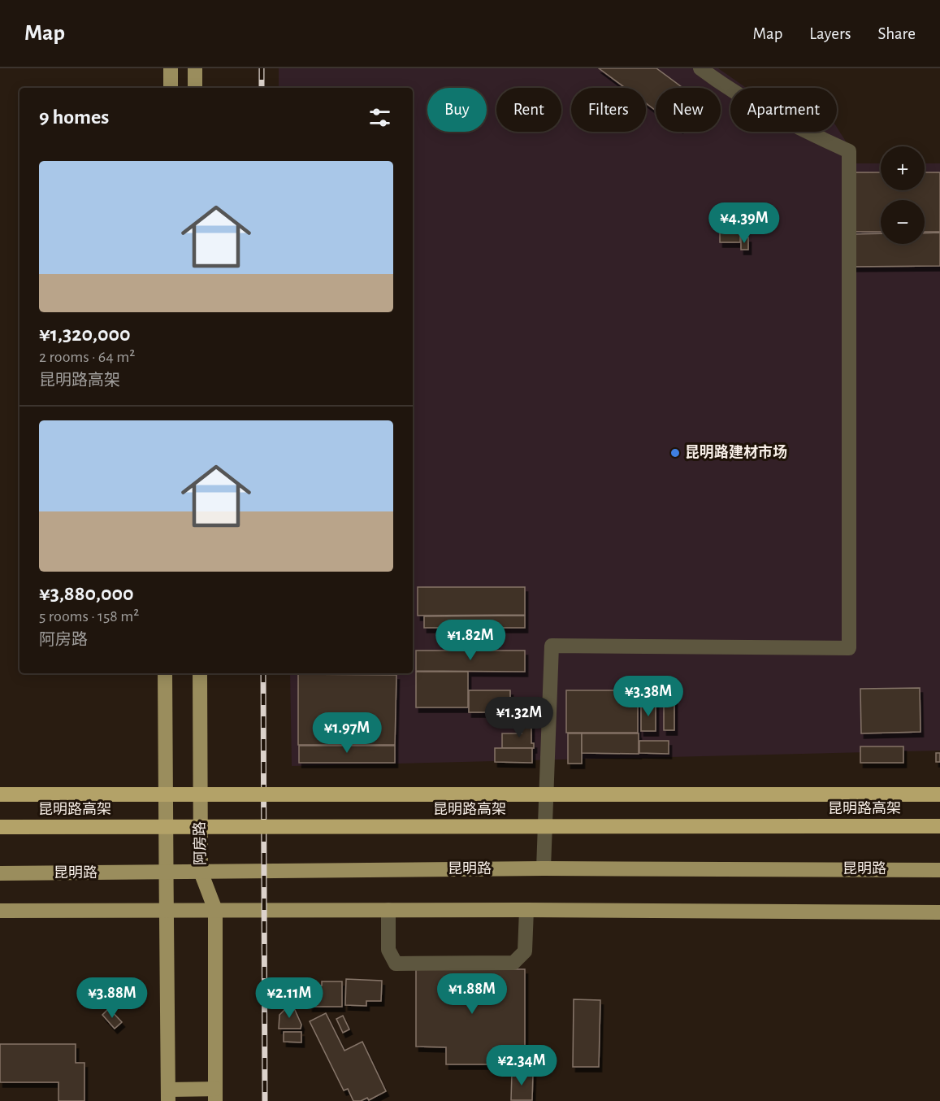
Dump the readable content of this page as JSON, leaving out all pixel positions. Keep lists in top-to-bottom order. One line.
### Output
{"streets":{"highway":["昆明路高架"],"main road":["阿房路","昆明路"]},"crossings":[["阿房路","昆明路"]],"places":["昆明路建材市场"],"page":{"header":"Map","nav":["Map","Layers","Share"],"chip":["Buy","Rent","Filters","New","Apartment"],"heading":"9 homes","map_buttons":["+","−"],"list":[{"name":"¥1,320,000","note":"2 rooms · 64 m² · 昆明路高架"},{"name":"¥3,880,000","note":"5 rooms · 158 m² · 阿房路"}],"price":["¥4.39M","¥1.82M","¥3.38M","¥1.32M","¥1.97M","¥1.88M","¥3.88M","¥2.11M","¥2.34M"]}}
